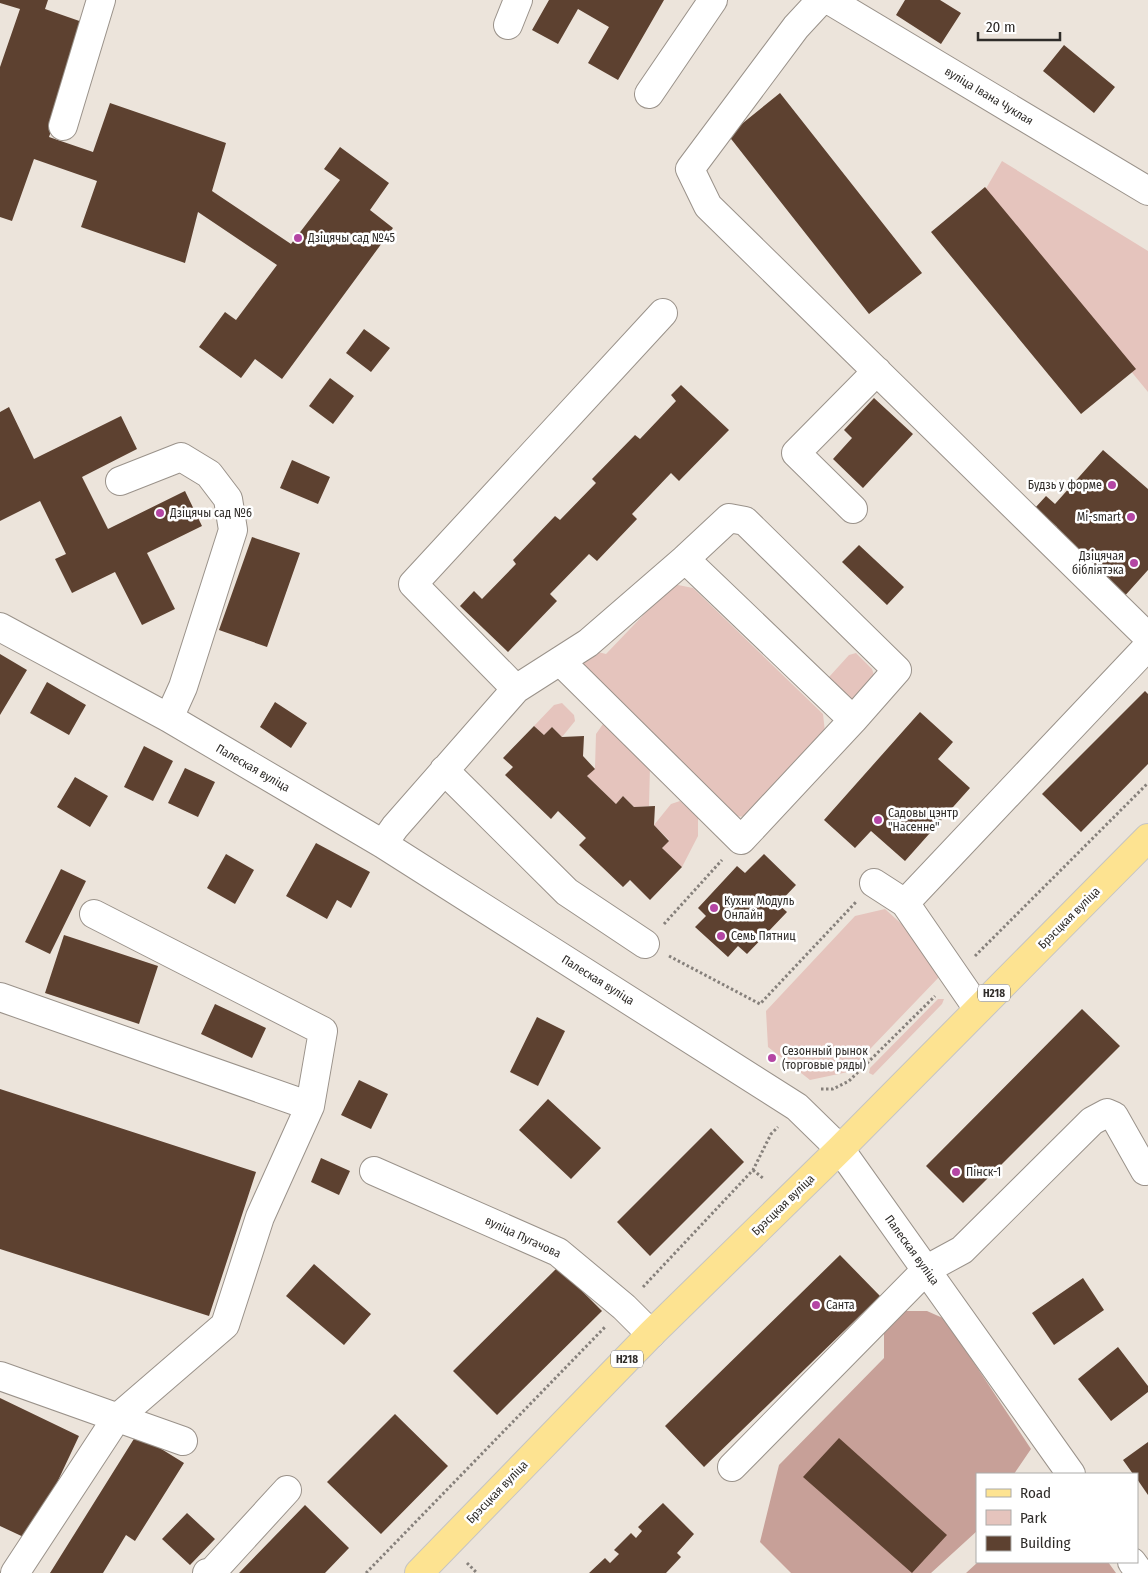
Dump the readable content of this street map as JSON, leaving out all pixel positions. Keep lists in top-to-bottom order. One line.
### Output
{"streets":{"main road":["Брэсцкая вуліца","Н218"],"street":["вуліца Івана Чуклая","Палеская вуліца","вуліца Пугачова"]},"crossings":[["Палеская вуліца","Брэсцкая вуліца"],["Брэсцкая вуліца","вуліца Пугачова"]],"places":["Дзіцячы сад №45","Будзь у форме","Дзіцячы сад №6","Mi-smart","Дзіцячая бібліятэка","Садовы цэнтр \"Насенне\"","Кухни Модуль Онлайн","Семь Пятниц","Сезонный рынок (торговые ряды)","Пінск-1","Санта"],"legend":["Road","Park","Building"],"scale_bar":"20 m"}
